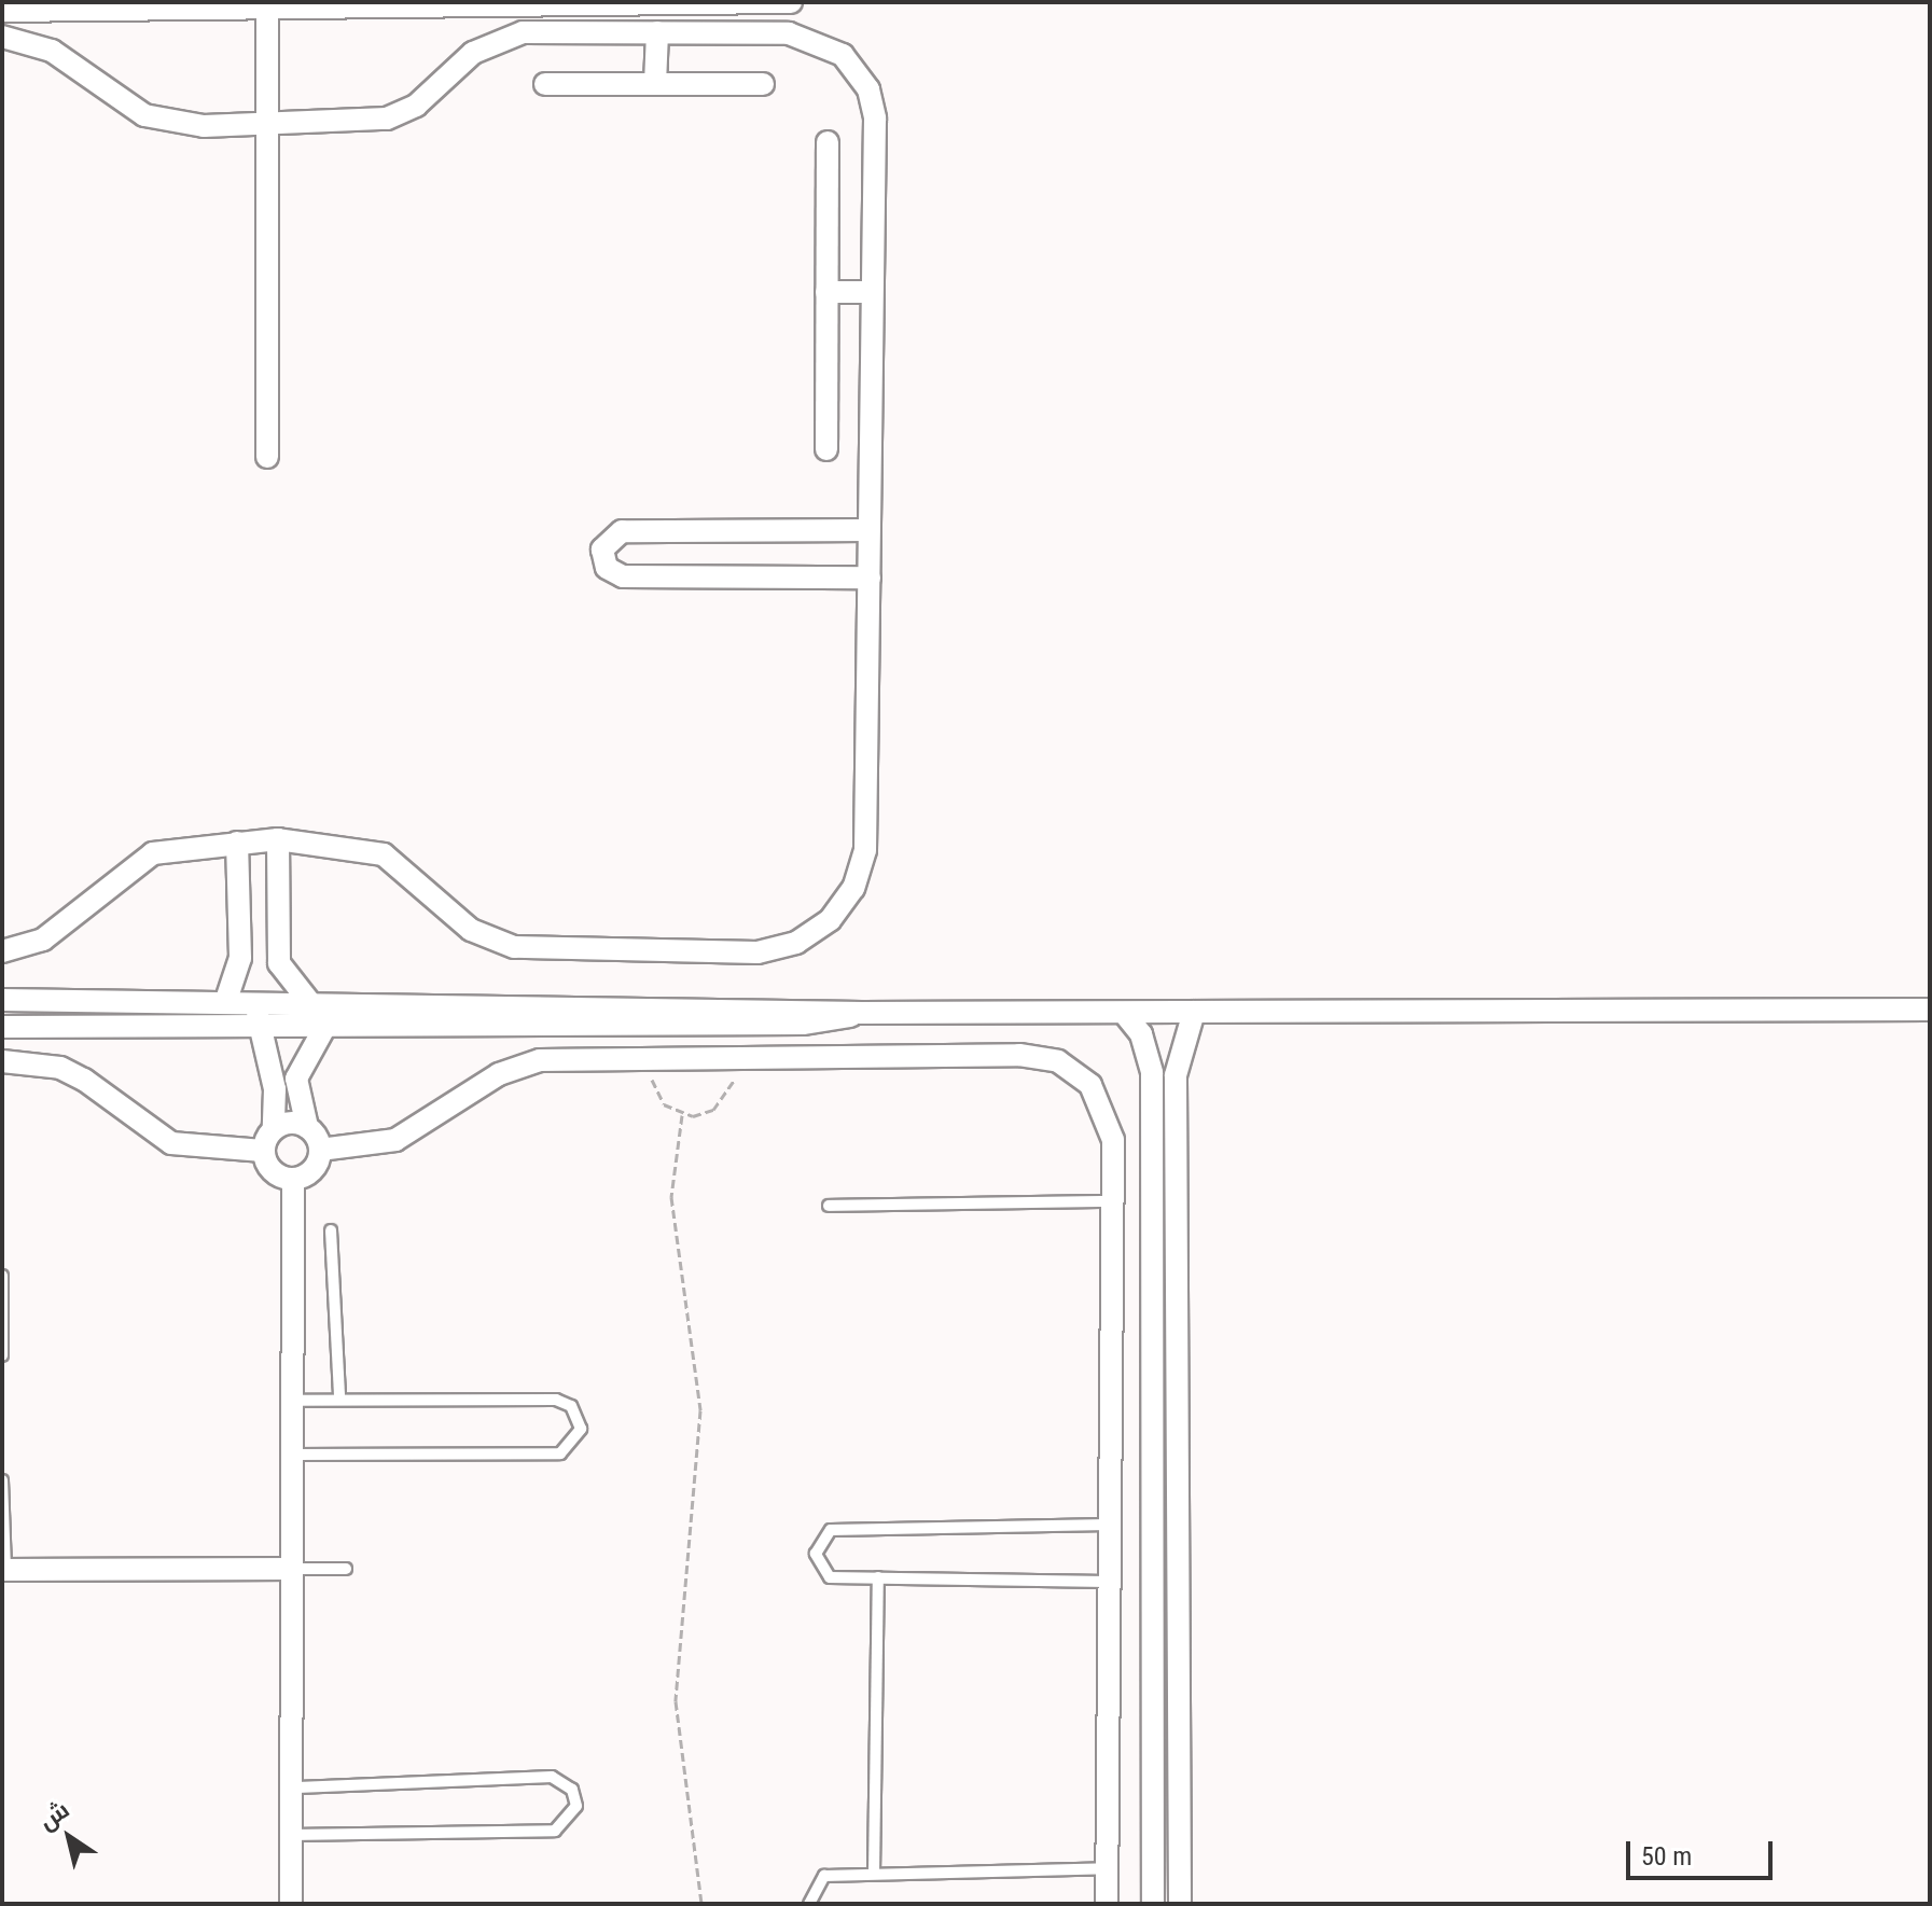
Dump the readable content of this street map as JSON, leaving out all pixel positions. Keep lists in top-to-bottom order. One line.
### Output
{"scale_bar":"50 m","north":"top left"}
